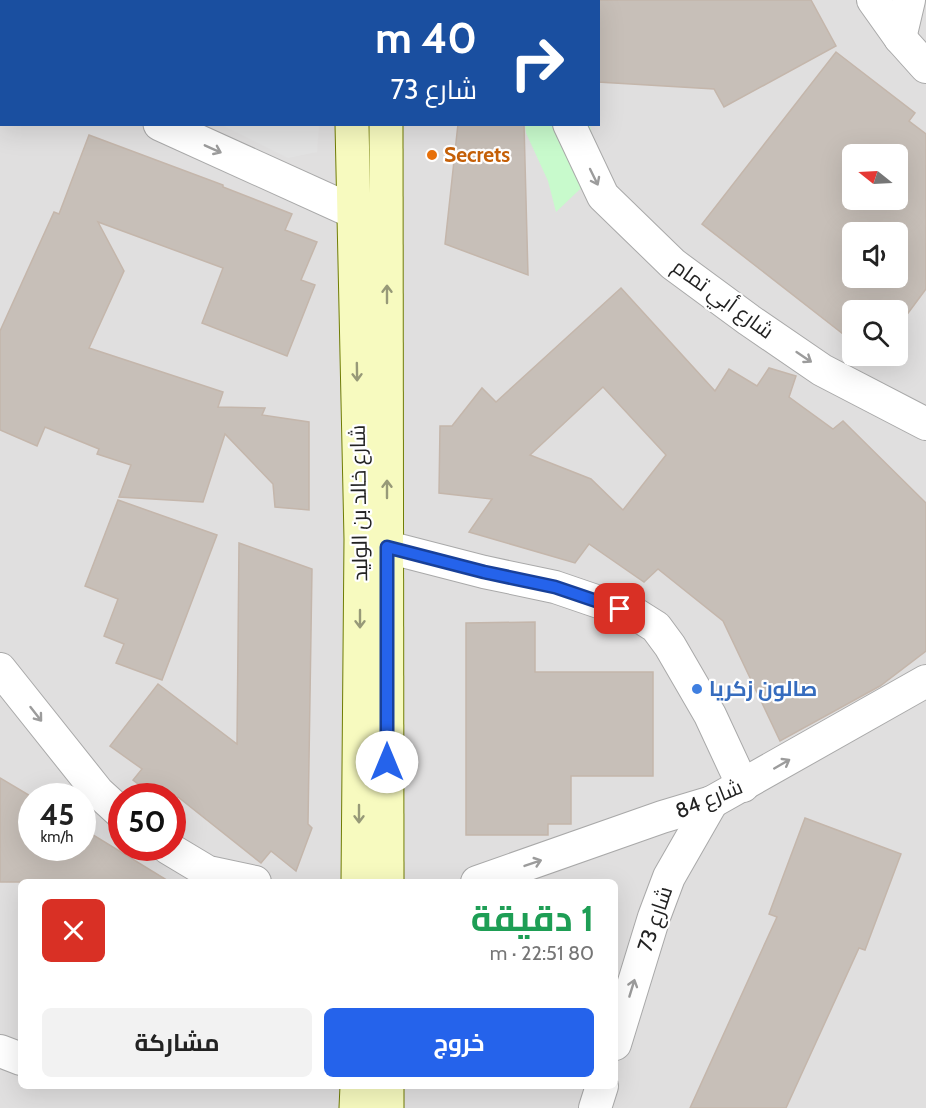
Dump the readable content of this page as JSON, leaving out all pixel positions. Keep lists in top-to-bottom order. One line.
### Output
{"streets":{"main road":["شارع خالد بن الوليد"],"street":["شارع أبي تمام","شارع 84","شارع 73"]},"crossings":[["شارع 84","شارع 73"]],"one_way":["شارع أبي تمام","شارع 84","شارع 73"],"places":["Secrets","صالون زكريا"],"north":"left","page":{"turn":["40 m","شارع 73"],"speed":"45 km/h","limit":"50","heading":["1 دقيقة","80 m · 22:51"],"buttons":["خروج","مشاركة"]}}
